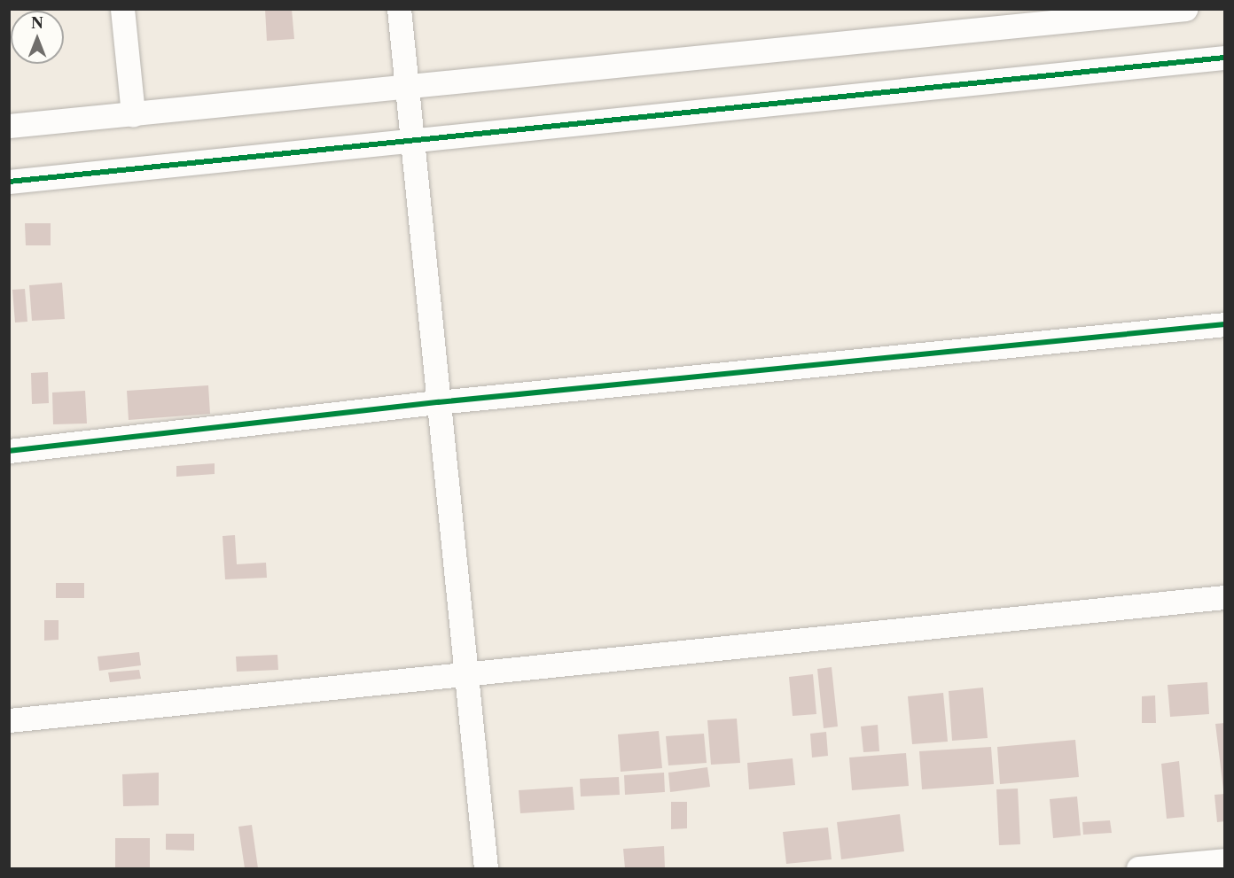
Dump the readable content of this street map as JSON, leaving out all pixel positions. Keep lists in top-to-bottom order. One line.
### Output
{"north":"top"}
